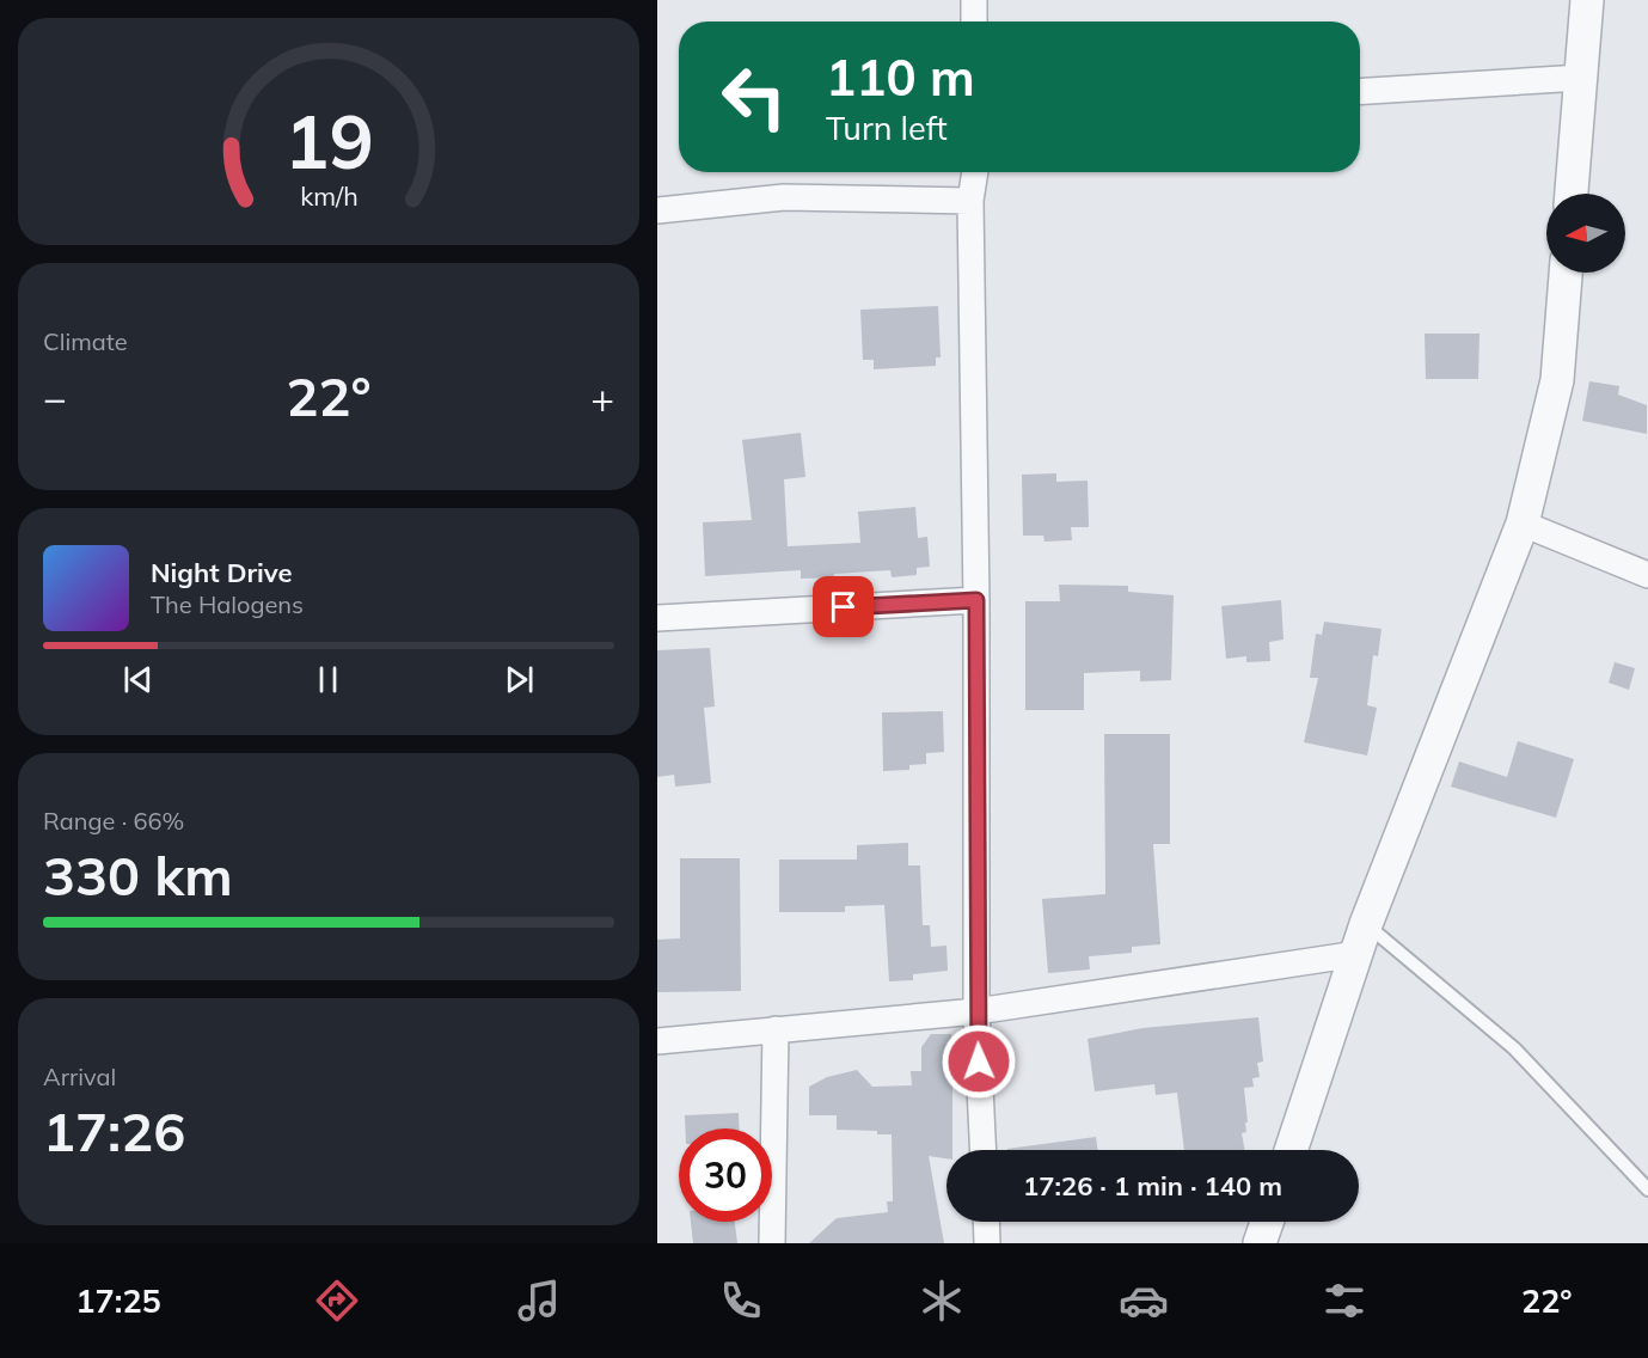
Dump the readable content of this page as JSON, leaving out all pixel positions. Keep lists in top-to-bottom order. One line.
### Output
{"north":"left","page":{"turn":["110 m","Turn left"],"tile":["Climate",["Range · 66%","330 km"],["Arrival","17:26"]],"heat":["−","22°","+"],"song":["Night Drive","The Halogens"],"limit":"30","trip":"17:26 · 1 min · 140 m","tabs":["17:25","22°"],"gauge":["19","km/h"]}}
